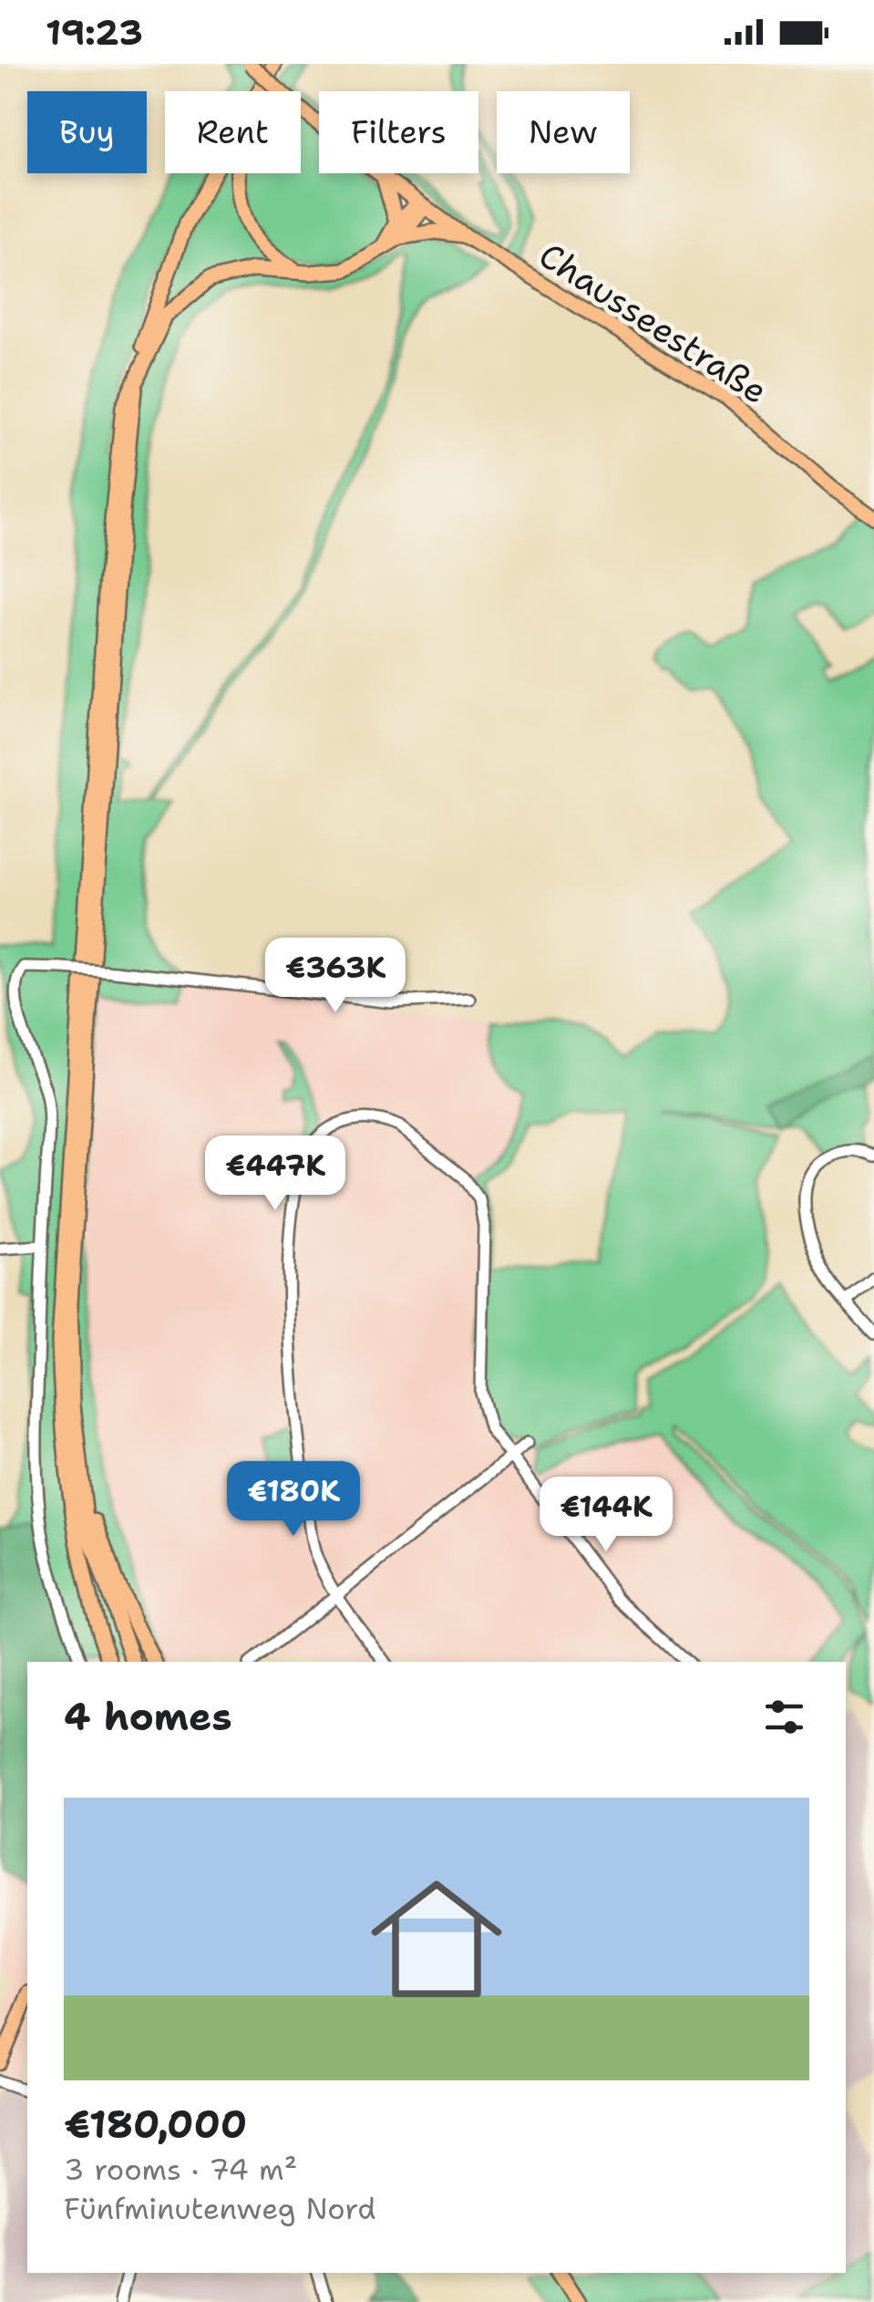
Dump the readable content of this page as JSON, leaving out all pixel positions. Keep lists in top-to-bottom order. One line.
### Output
{"streets":{"main road":["Chausseestraße"]},"page":{"status":"19:23","chip":["Buy","Rent","Filters","New"],"price":["€363K","€447K","€180K","€144K"],"heading":"4 homes","list":[{"name":"€180,000","note":"3 rooms · 74 m² · Fünfminutenweg Nord"}]}}
